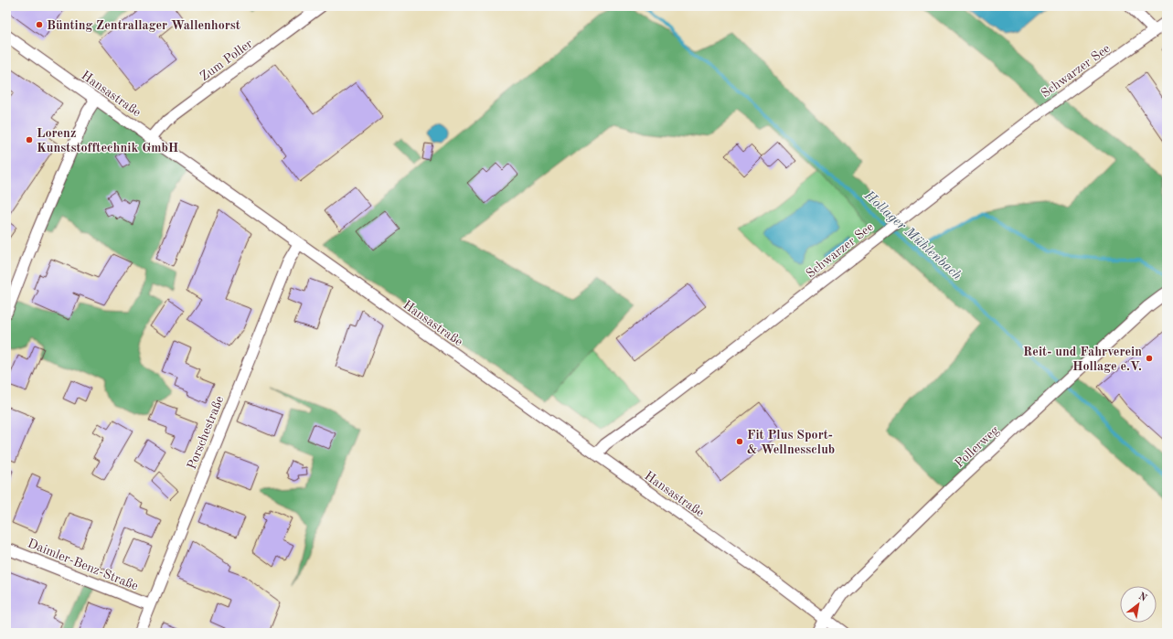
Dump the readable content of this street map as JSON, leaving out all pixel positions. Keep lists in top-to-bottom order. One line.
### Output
{"streets":{"street":["Zum Poller","Schwarzer See","Hansastraße","Porschestraße","Pollerweg","Daimler-Benz-Straße"]},"crossings":[["Zum Poller","Hansastraße"],["Schwarzer See","Hansastraße"],["Hansastraße","Porschestraße"],["Hansastraße","Pollerweg"],["Porschestraße","Daimler-Benz-Straße"]],"water":["Hollager Mühlenbach"],"places":["Bünting Zentrallager Wallenhorst","Lorenz Kunststofftechnik GmbH","Reit- und Fahrverein Hollage e.V.","Fit Plus Sport- & Wellnessclub"],"north":"top right"}
